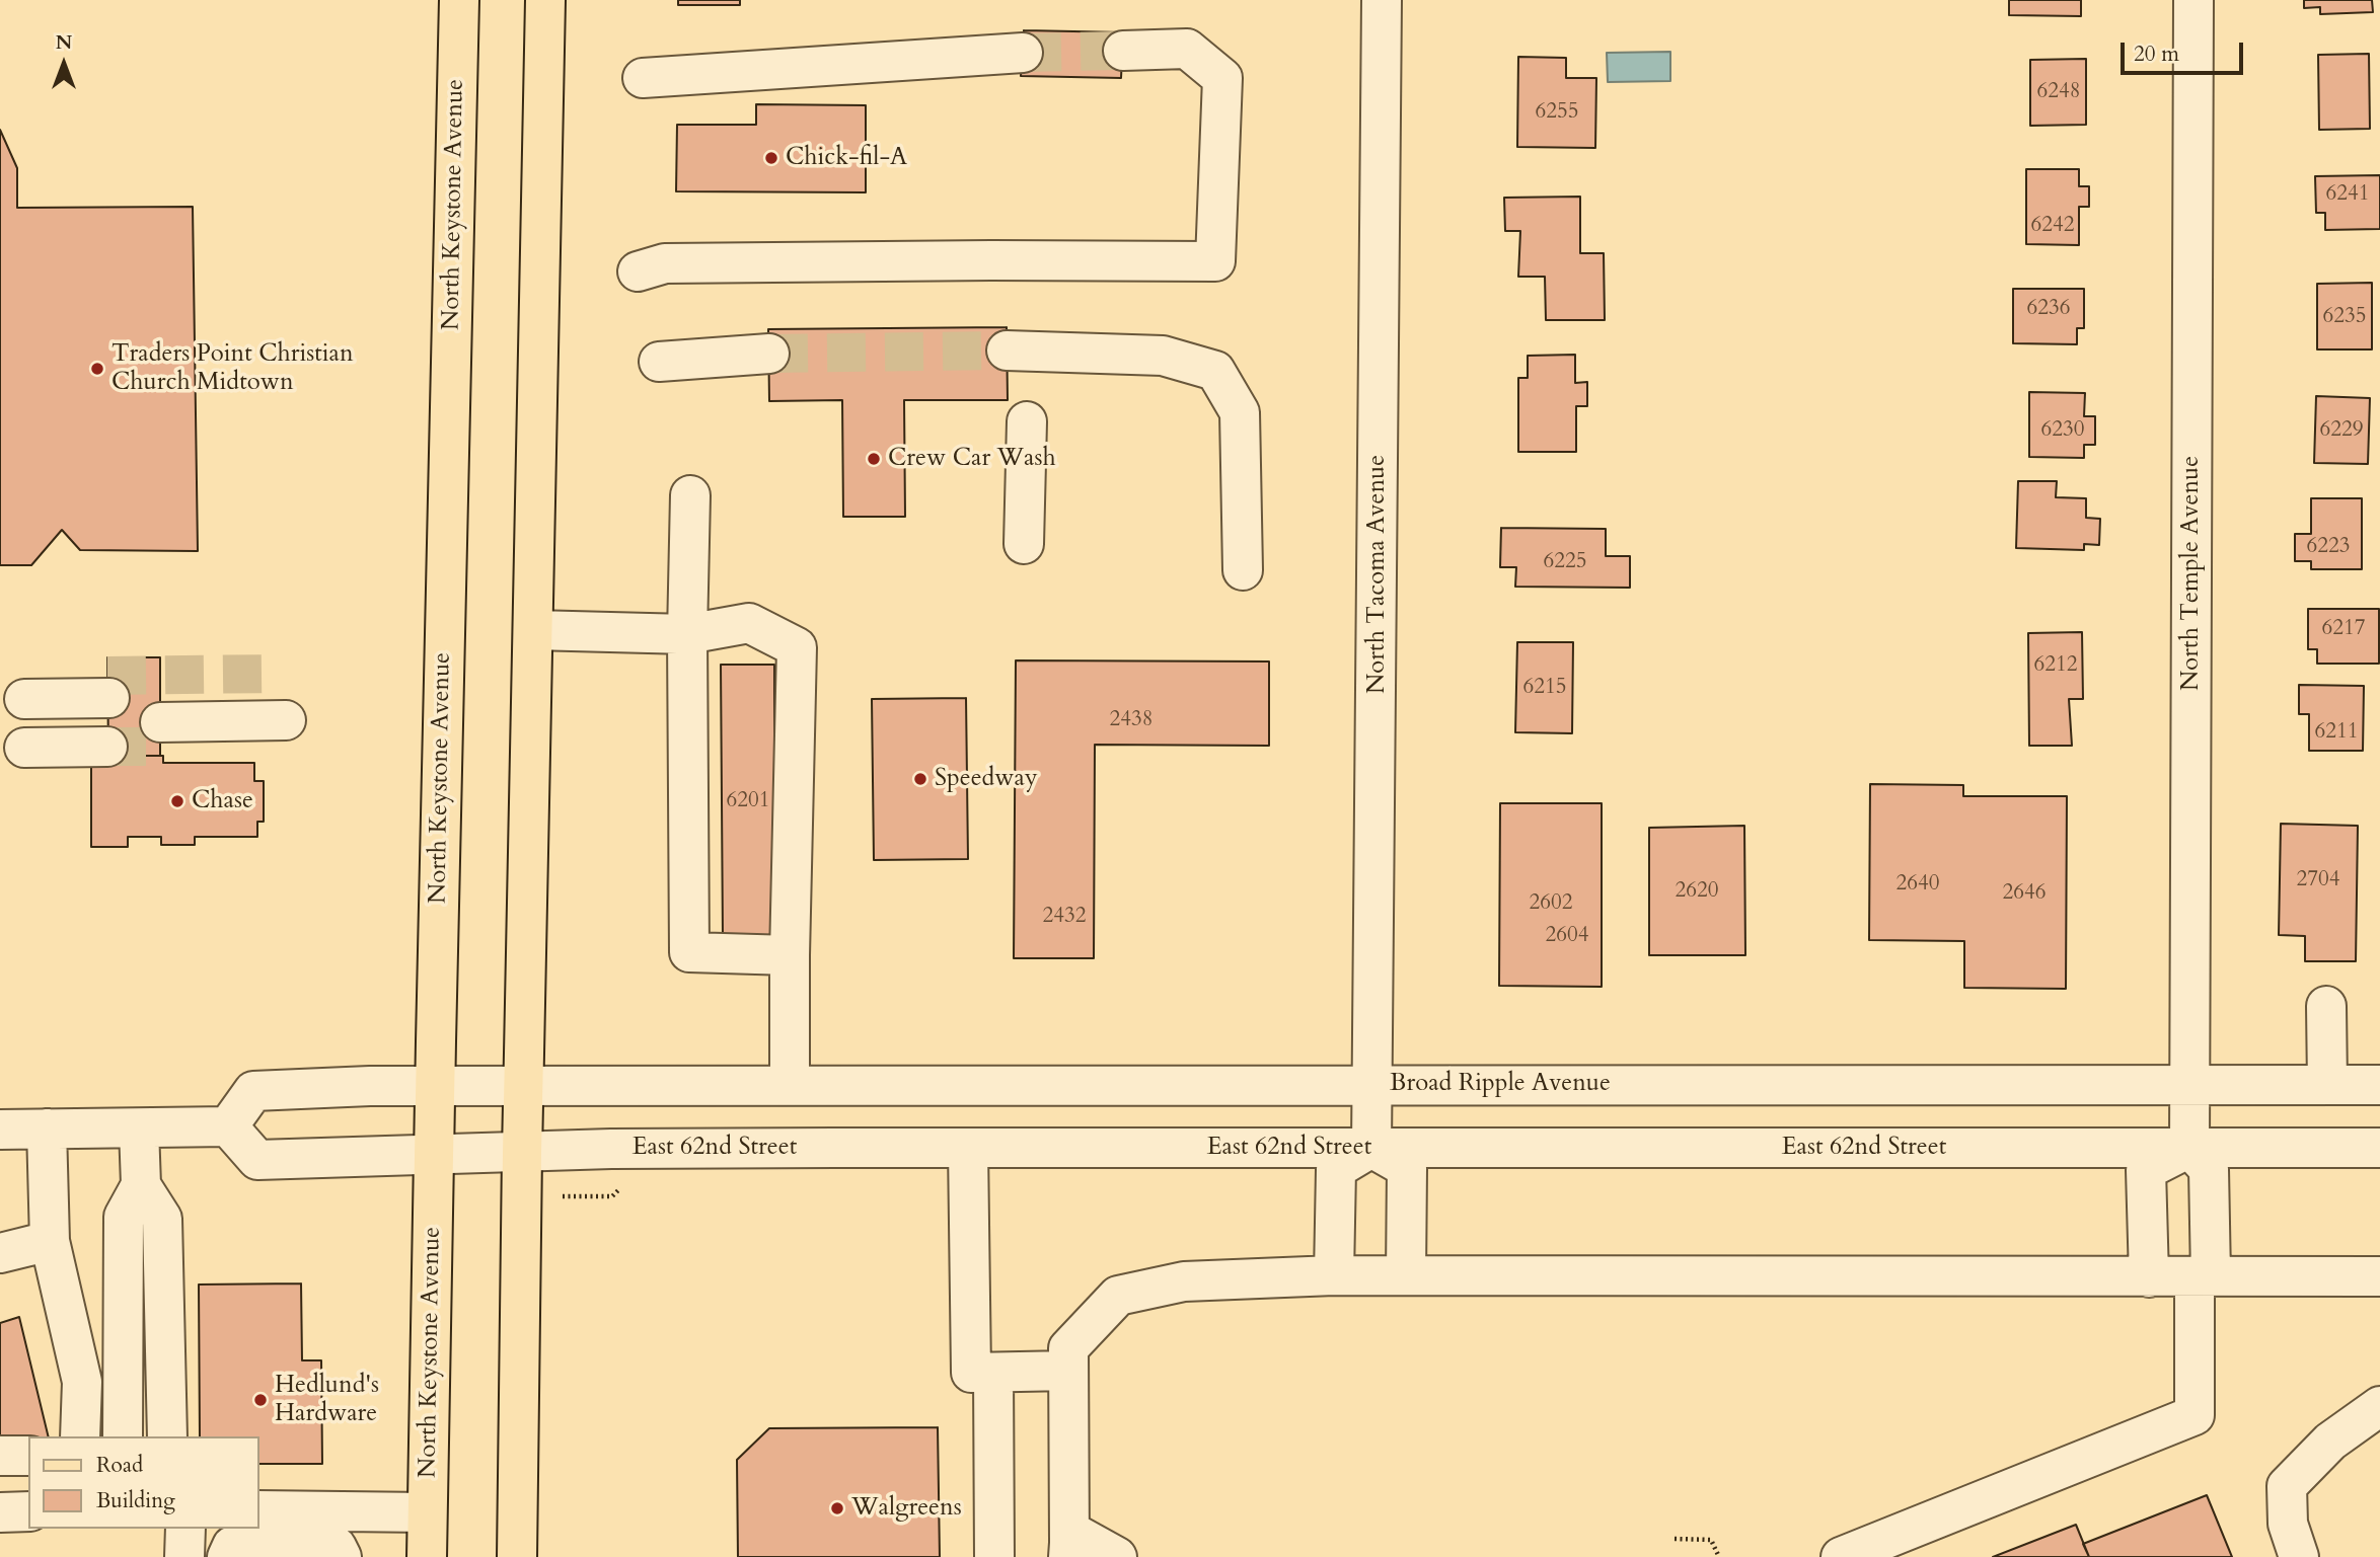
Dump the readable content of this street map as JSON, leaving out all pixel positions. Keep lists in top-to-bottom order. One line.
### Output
{"streets":{"main road":["North Keystone Avenue"],"street":["North Temple Avenue","North Tacoma Avenue","Broad Ripple Avenue","East 62nd Street"]},"crossings":[["North Keystone Avenue","East 62nd Street"],["North Temple Avenue","Broad Ripple Avenue"],["North Temple Avenue","East 62nd Street"],["North Tacoma Avenue","Broad Ripple Avenue"],["North Tacoma Avenue","East 62nd Street"]],"places":["Chick-fil-A","Traders Point Christian Church Midtown","Crew Car Wash","Speedway","Chase","Hedlund's Hardware","Walgreens"],"house_numbers":["6248","6255","6241","6242","6236","6235","6230","6229","6223","6225","6217","6212","6215","2438","6211","6201","2704","2640","2620","2646","2602","2432","2604"],"legend":["Road","Building"],"scale_bar":"20 m","north":"top"}
